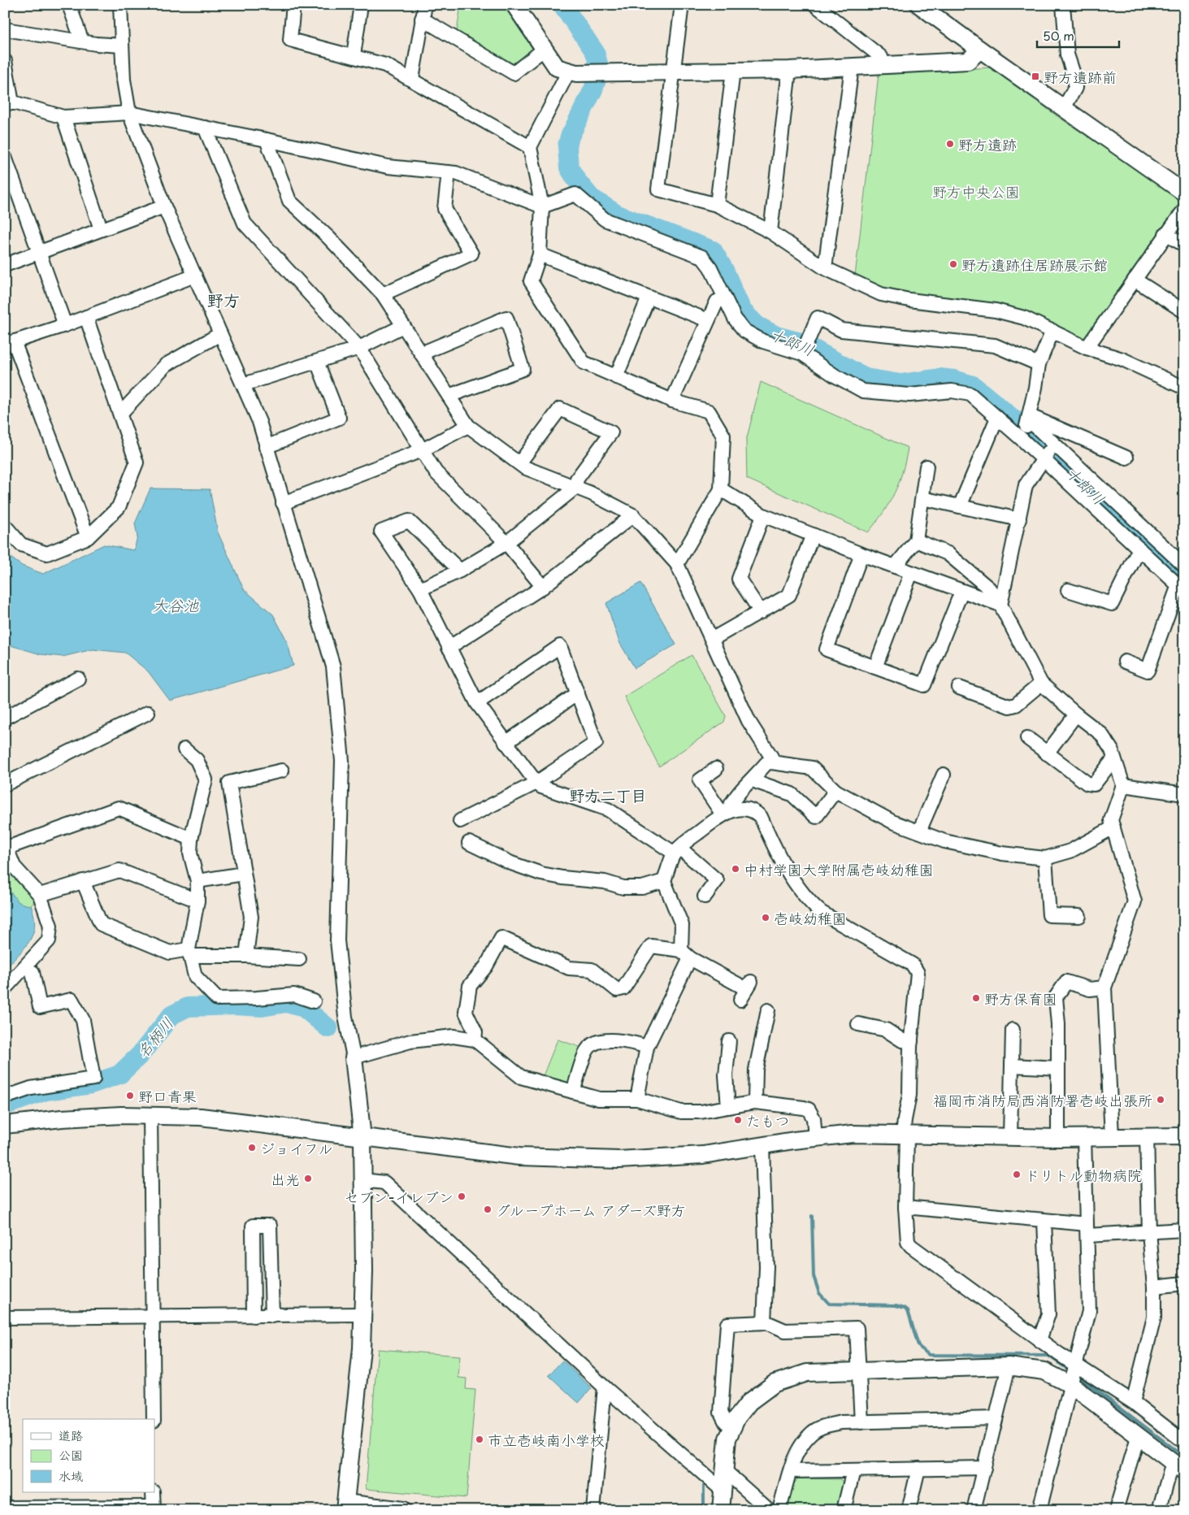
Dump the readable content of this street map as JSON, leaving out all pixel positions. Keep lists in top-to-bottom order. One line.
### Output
{"districts":["野方","野方二丁目"],"water":["十郎川","大谷池","名柄川"],"parks":["野方中央公園"],"places":{"transit":["野方遺跡前"],"other":["野方遺跡","野方遺跡住居跡展示館","中村学園大学附属壱岐幼稚園","壱岐幼稚園","野方保育園","野口青果","福岡市消防局西消防署壱岐出張所","たもつ","ジョイフル","ドリトル動物病院","出光","セブン-イレブン","グループホーム アダーズ野方","市立壱岐南小学校"]},"legend":["道路","公園","水域"],"scale_bar":"50 m"}
